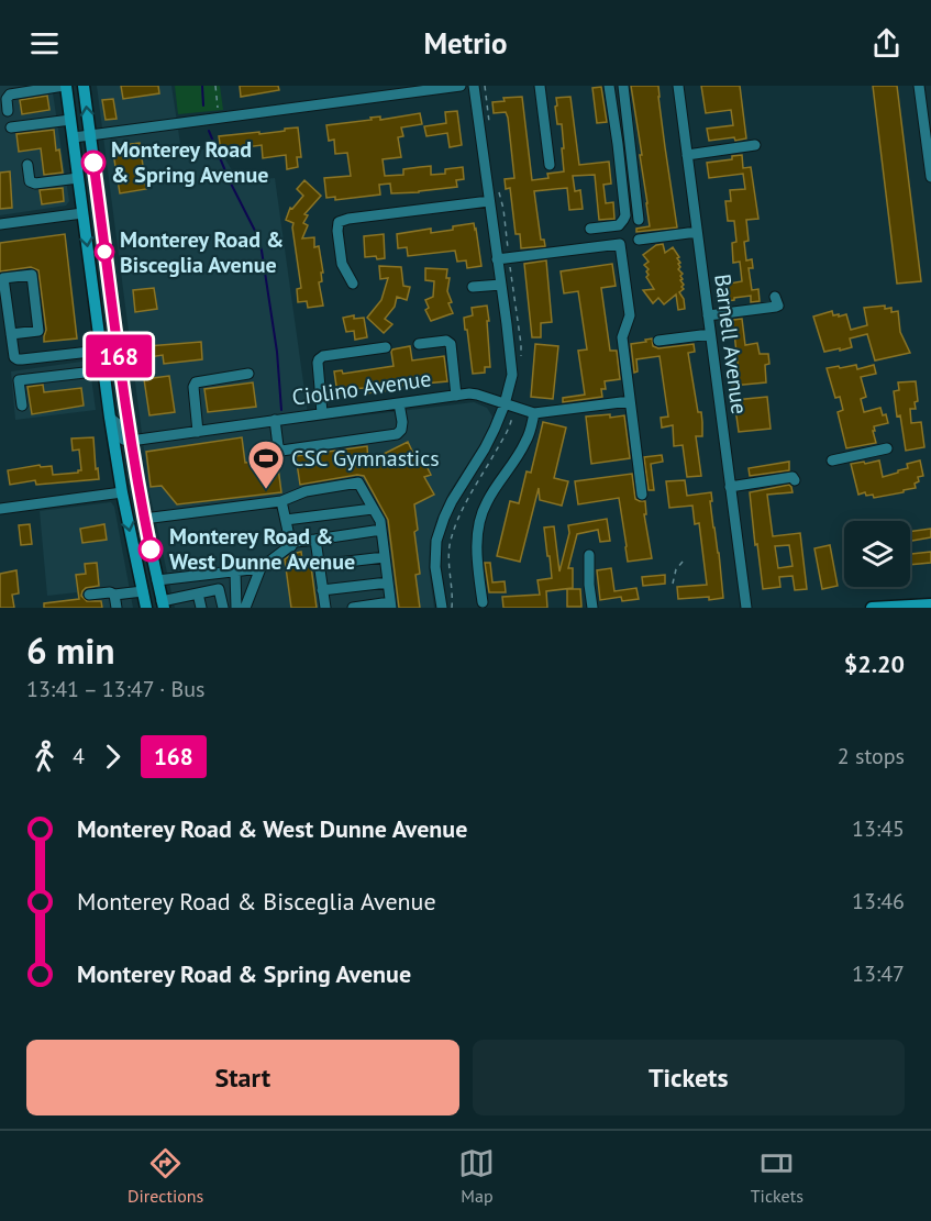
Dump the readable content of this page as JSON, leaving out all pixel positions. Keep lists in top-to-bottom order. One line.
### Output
{"streets":{"street":["Barnell Avenue","Ciolino Avenue"]},"places":{"other":["Monterey Road & Spring Avenue","Monterey Road & Bisceglia Avenue","Monterey Road & West Dunne Avenue"],"sports":["CSC Gymnastics"]},"lines":["bus line 168"],"page":{"header":"Metrio","on_map":"168","heading":["6 min","13:41 – 13:47 · Bus","$2.20"],"legs":["4","168","2 stops"],"list":[{"name":"Monterey Road & West Dunne Avenue","value":"13:45"},{"name":"Monterey Road & Bisceglia Avenue","value":"13:46"},{"name":"Monterey Road & Spring Avenue","value":"13:47"}],"buttons":["Start","Tickets"],"tabs":["Directions","Map","Tickets"]}}
